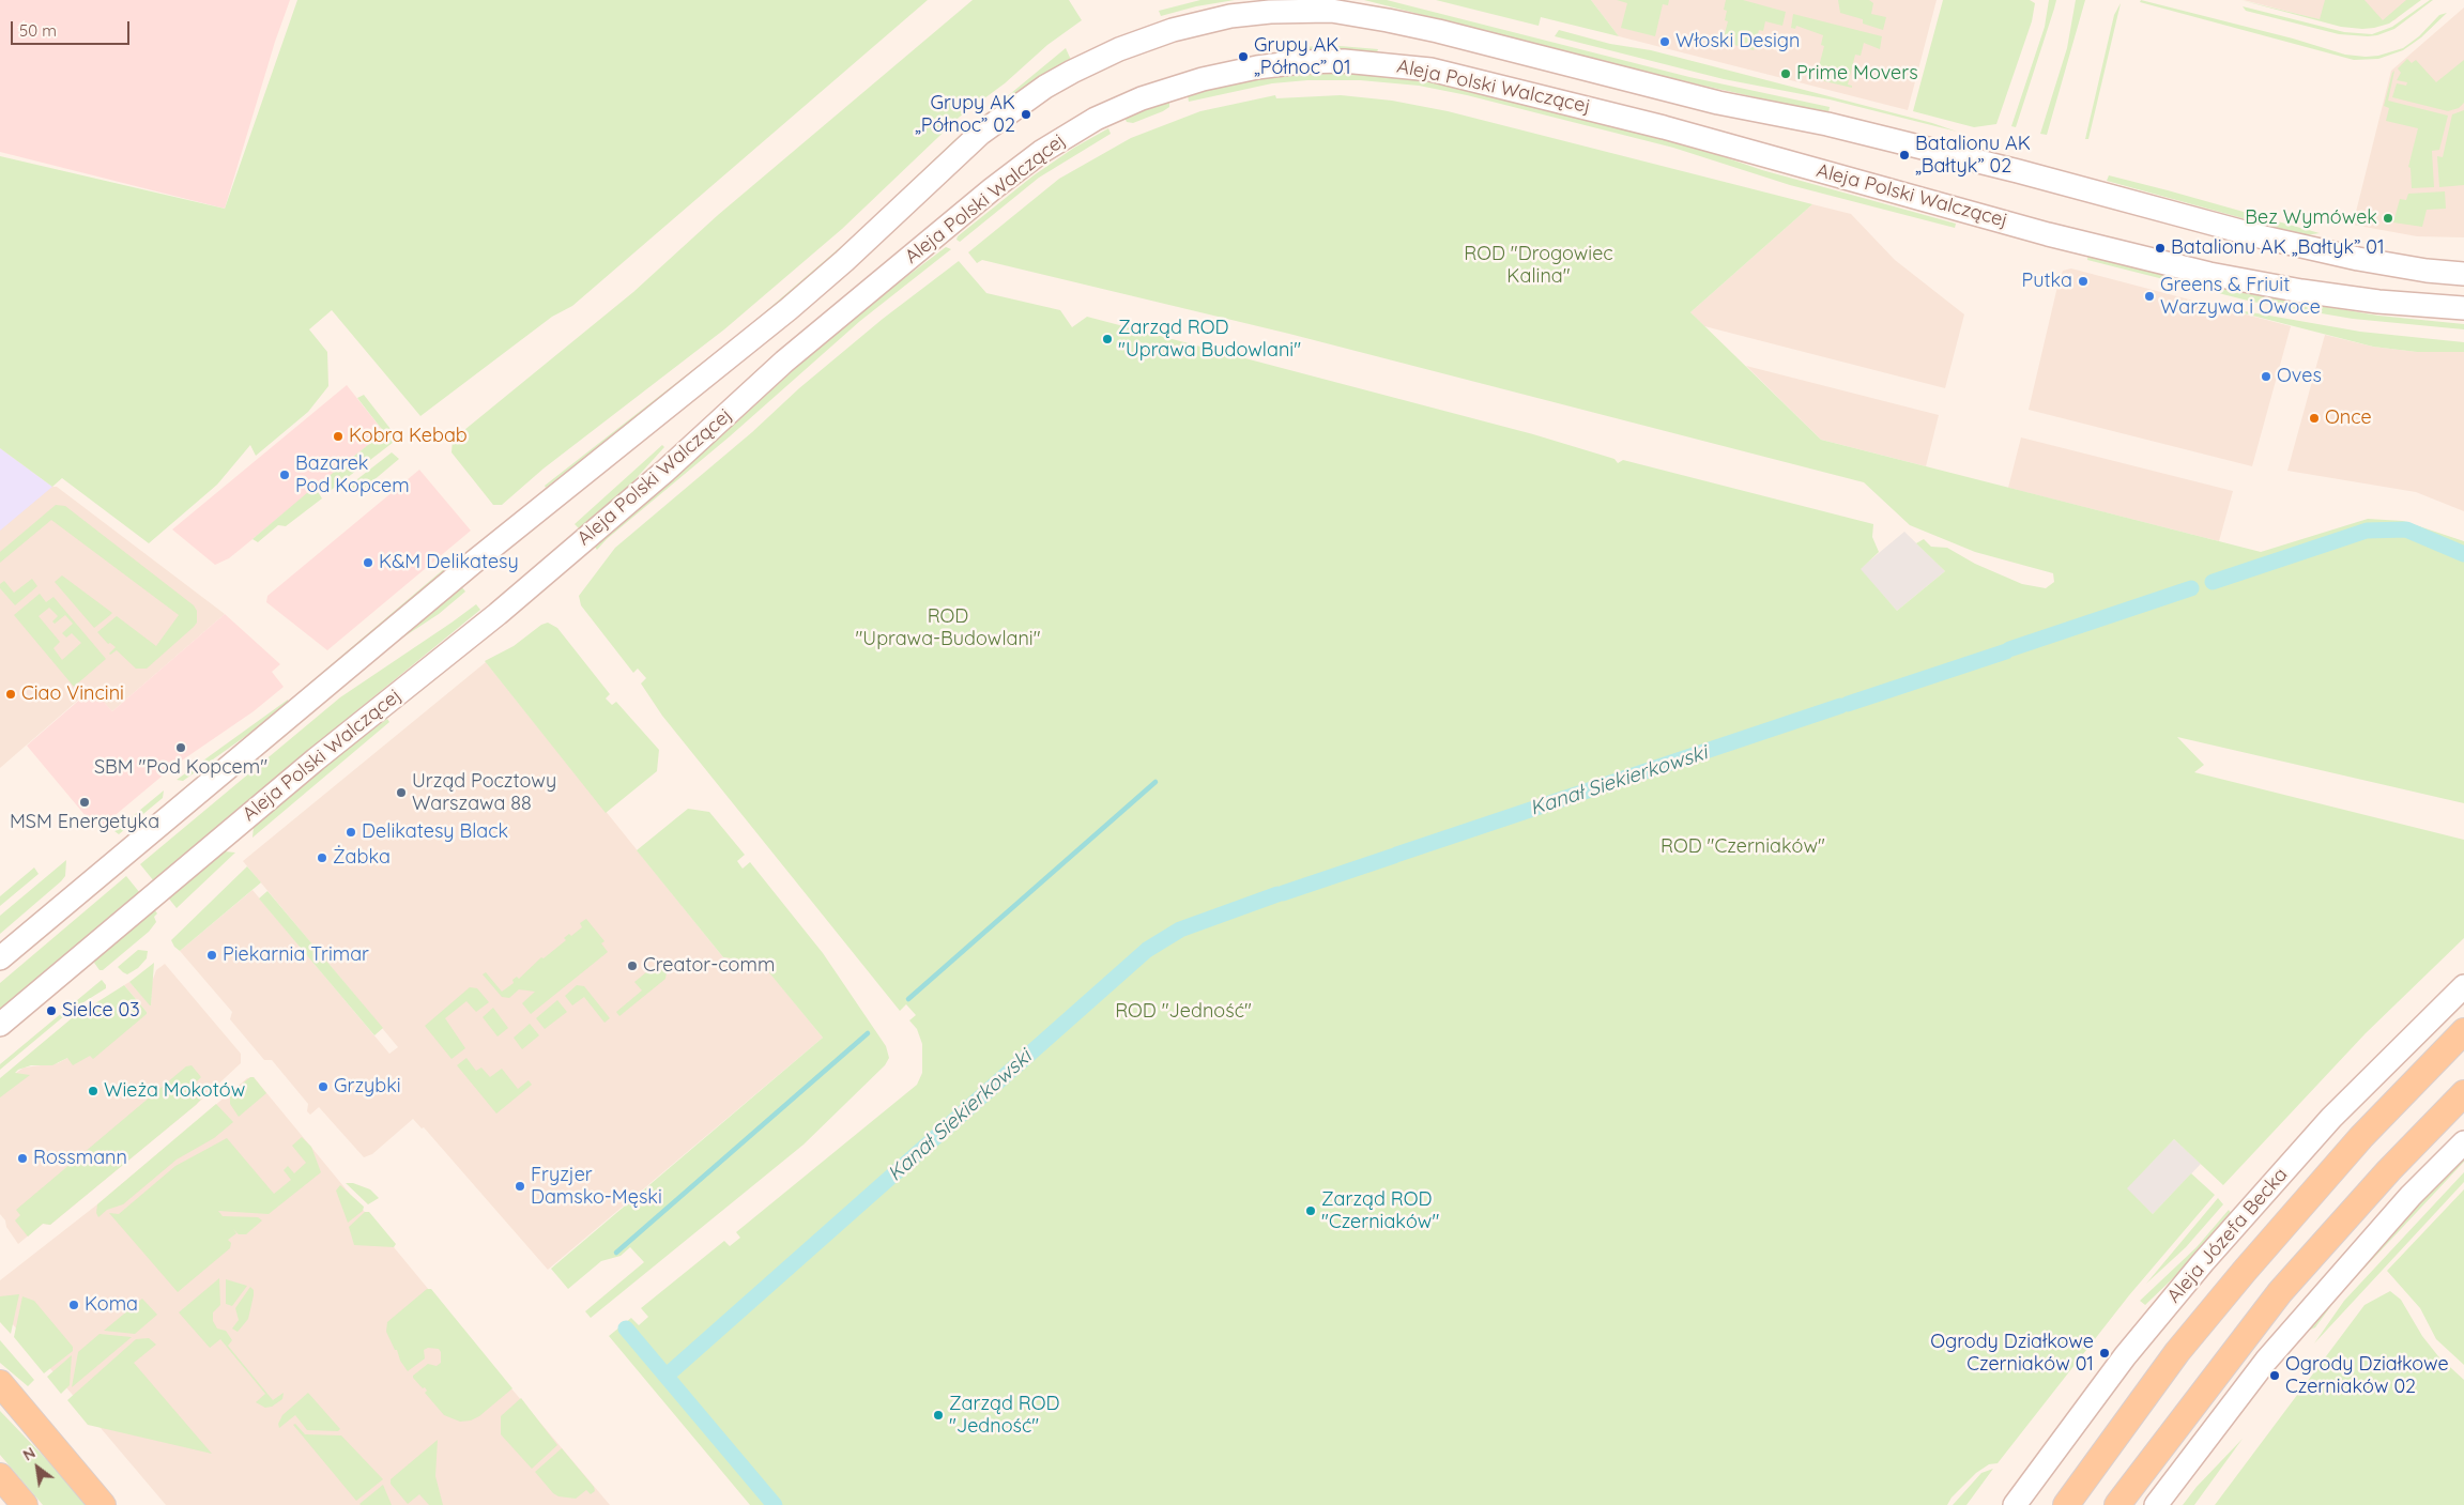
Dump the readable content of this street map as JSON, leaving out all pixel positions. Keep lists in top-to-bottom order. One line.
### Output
{"streets":{"main road":["Aleja Polski Walczącej","Aleja Józefa Becka"]},"water":["Kanał Siekierkowski"],"parks":["ROD \"Drogowiec Kalina\"","ROD \"Uprawa-Budowlani\"","ROD \"Czerniaków\"","ROD \"Jedność\""],"places":["Włoski Design","Grupy AK „Północ” 01","Prime Movers","Grupy AK „Północ” 02","Batalionu AK „Bałtyk” 02","Bez Wymówek","Batalionu AK „Bałtyk” 01","Putka","Greens & Friuit Warzywa i Owoce","Zarząd ROD \"Uprawa Budowlani\"","Oves","Once","Kobra Kebab","Bazarek Pod Kopcem","K&M Delikatesy","Ciao Vincini","SBM \"Pod Kopcem\"","Urząd Pocztowy Warszawa 88","MSM Energetyka","Delikatesy Black","Żabka","Piekarnia Trimar","Creator-comm","Sielce 03","Grzybki","Wieża Mokotów","Rossmann","Fryzjer Damsko-Męski","Zarząd ROD \"Czerniaków\"","Koma","Ogrody Działkowe Czerniaków 01","Ogrody Działkowe Czerniaków 02","Zarząd ROD \"Jedność\""],"scale_bar":"50 m","north":"top left"}
